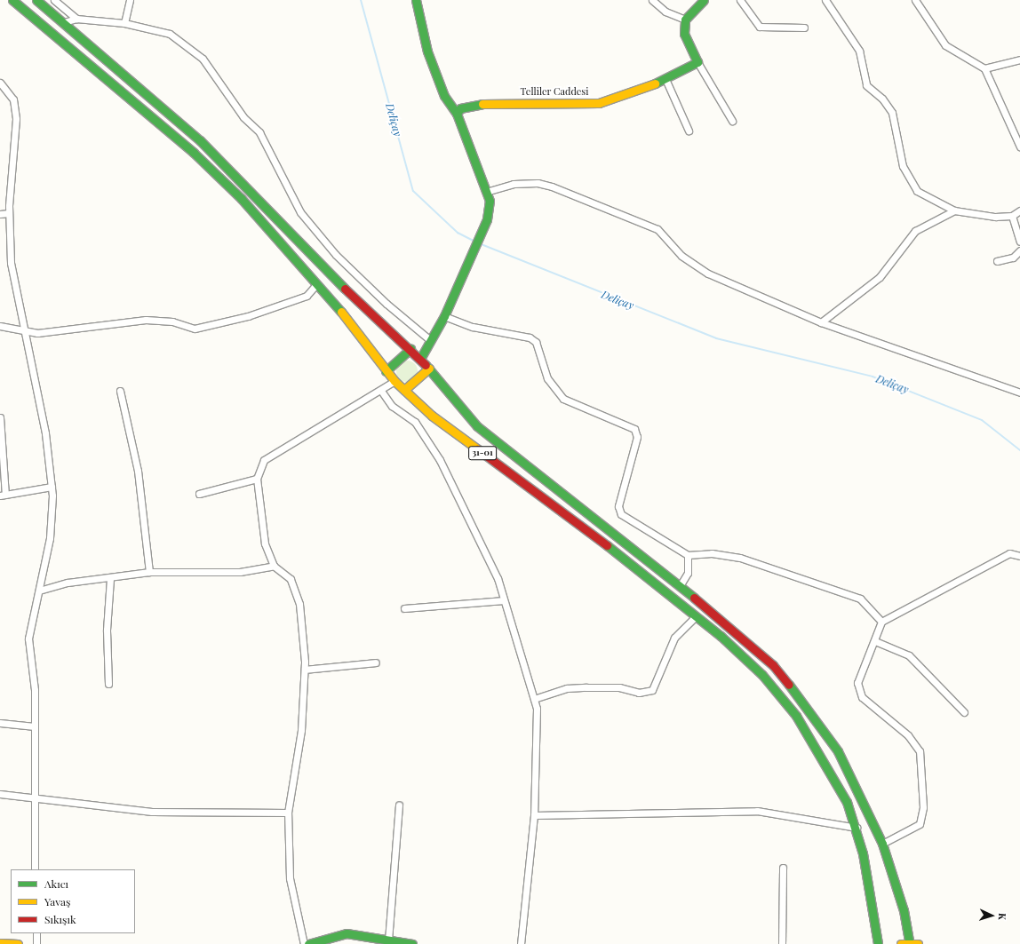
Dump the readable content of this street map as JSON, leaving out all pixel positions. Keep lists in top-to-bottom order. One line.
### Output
{"streets":{"main road":["Telliler Caddesi","31-01"]},"water":["Deliçay"],"legend":["Akıcı","Yavaş","Sıkışık"],"north":"right"}
